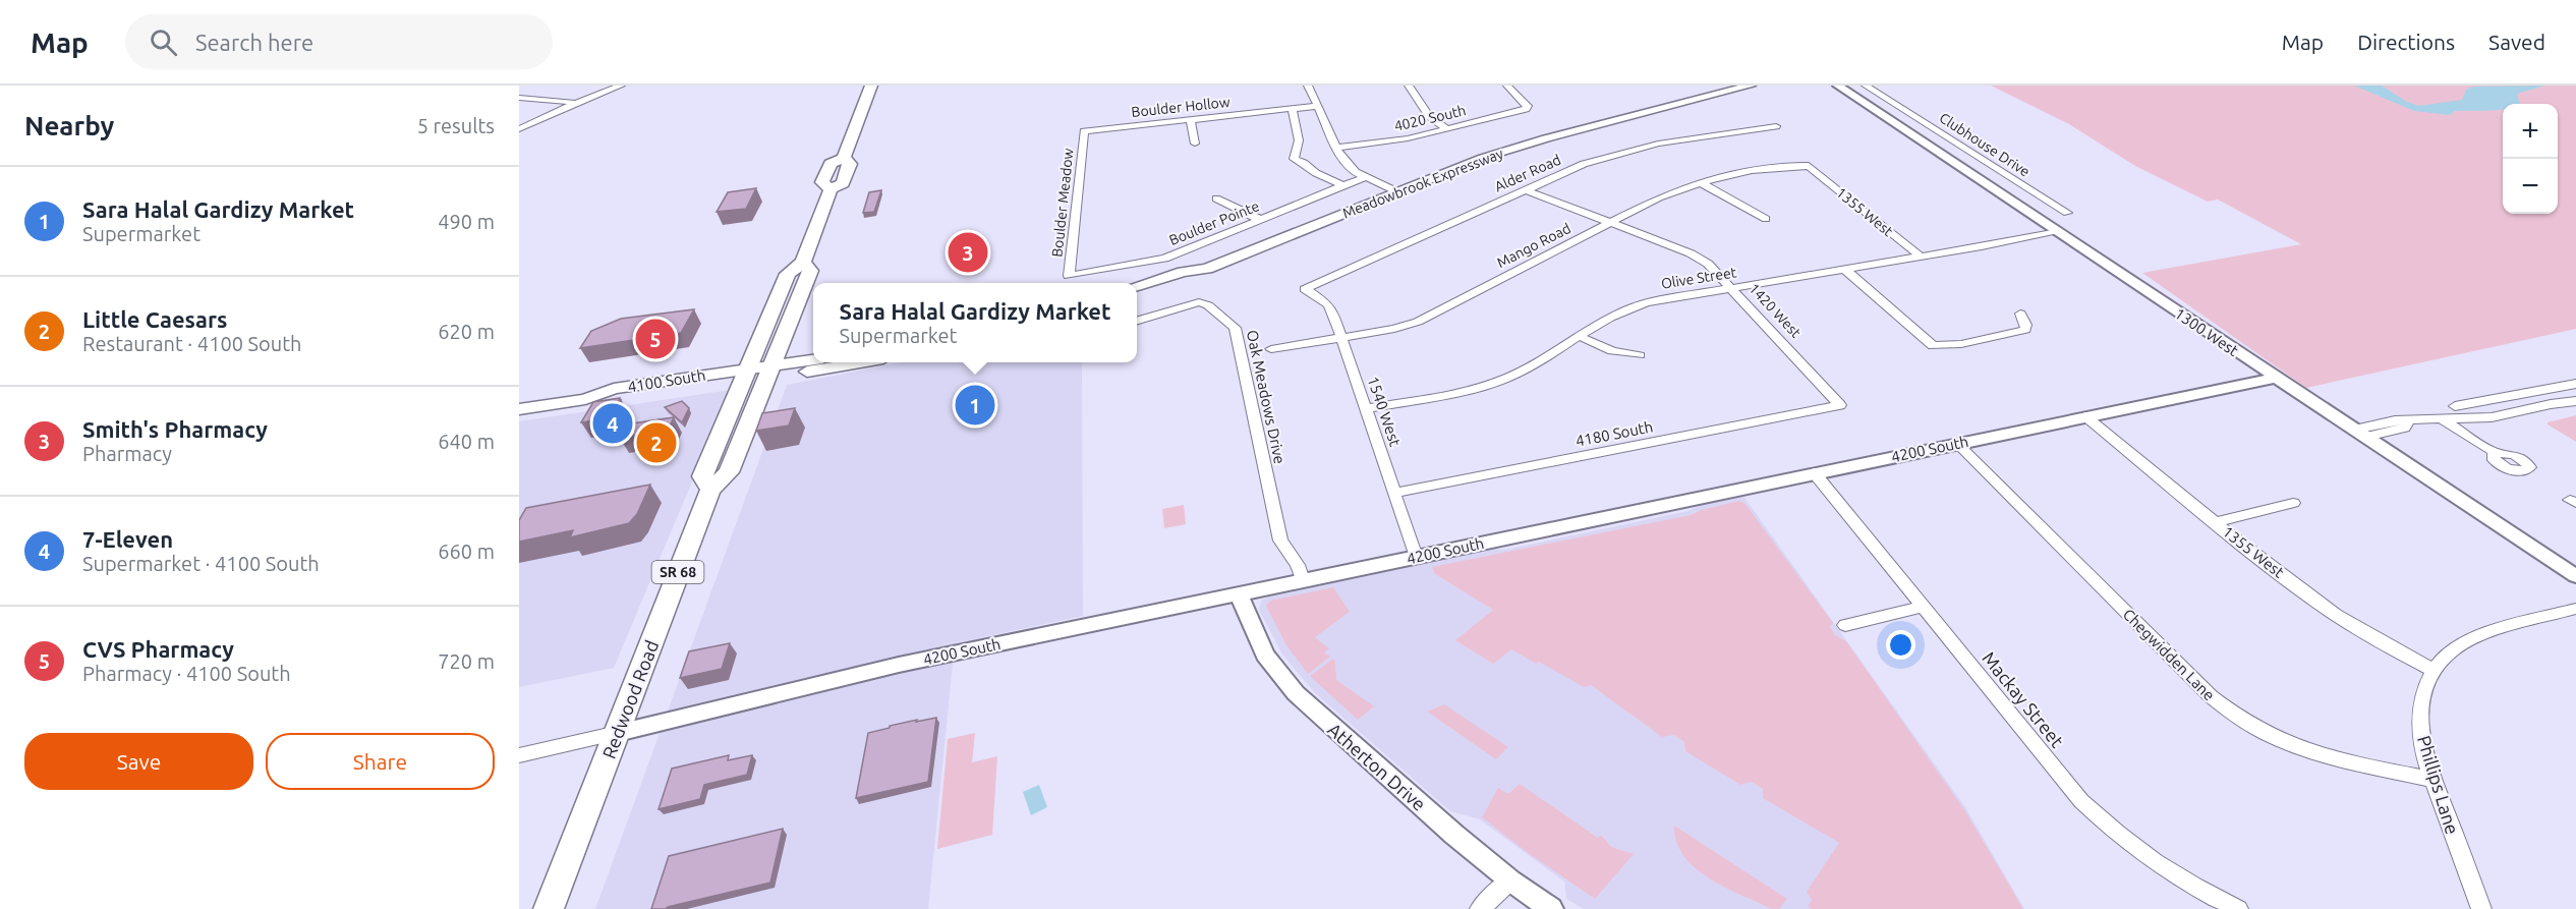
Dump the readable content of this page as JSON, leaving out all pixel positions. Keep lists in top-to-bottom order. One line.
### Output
{"streets":{"main road":["Meadowbrook Expressway","4100 South","SR 68","Redwood Road"],"street":["Boulder Hollow","4020 South","Clubhouse Drive","Alder Road","Boulder Meadow","1355 West","Boulder Pointe","Mango Road","Olive Street","1420 West","1300 West","Oak Meadows Drive","1540 West","4180 South","4200 South","Chegwidden Lane","Mackay Street","Atherton Drive","Phillips Lane"]},"crossings":[["Boulder Hollow","Boulder Meadow"],["Alder Road","1420 West"],["Alder Road","1540 West"],["Boulder Meadow","Boulder Pointe"],["1355 West","Mango Road"],["1355 West","Olive Street"],["1355 West","4200 South"],["1355 West","Phillips Lane"],["Mango Road","1420 West"],["Mango Road","1540 West"],["Olive Street","1420 West"],["Olive Street","1300 West"],["Olive Street","1540 West"],["1420 West","4180 South"],["1300 West","4200 South"],["4100 South","Redwood Road"],["Oak Meadows Drive","4200 South"],["1540 West","4180 South"],["1540 West","4200 South"],["4200 South","Chegwidden Lane"],["4200 South","Redwood Road"],["4200 South","Mackay Street"],["4200 South","Atherton Drive"],["Chegwidden Lane","Phillips Lane"]],"page":{"header":"Map","search":"Search here","nav":["Map","Directions","Saved"],"heading":["Nearby","5 results"],"map_buttons":["+","−"],"list":[{"mark":"1","name":"Sara Halal Gardizy Market","note":"Supermarket","value":"490 m"},{"mark":"2","name":"Little Caesars","note":"Restaurant · 4100 South","value":"620 m"},{"mark":"3","name":"Smith's Pharmacy","note":"Pharmacy","value":"640 m"},{"mark":"4","name":"7-Eleven","note":"Supermarket · 4100 South","value":"660 m"},{"mark":"5","name":"CVS Pharmacy","note":"Pharmacy · 4100 South","value":"720 m"}],"pins":["3","5","1","4","2"],"popup":["Sara Halal Gardizy Market","Supermarket"],"buttons":["Save","Share"]}}
